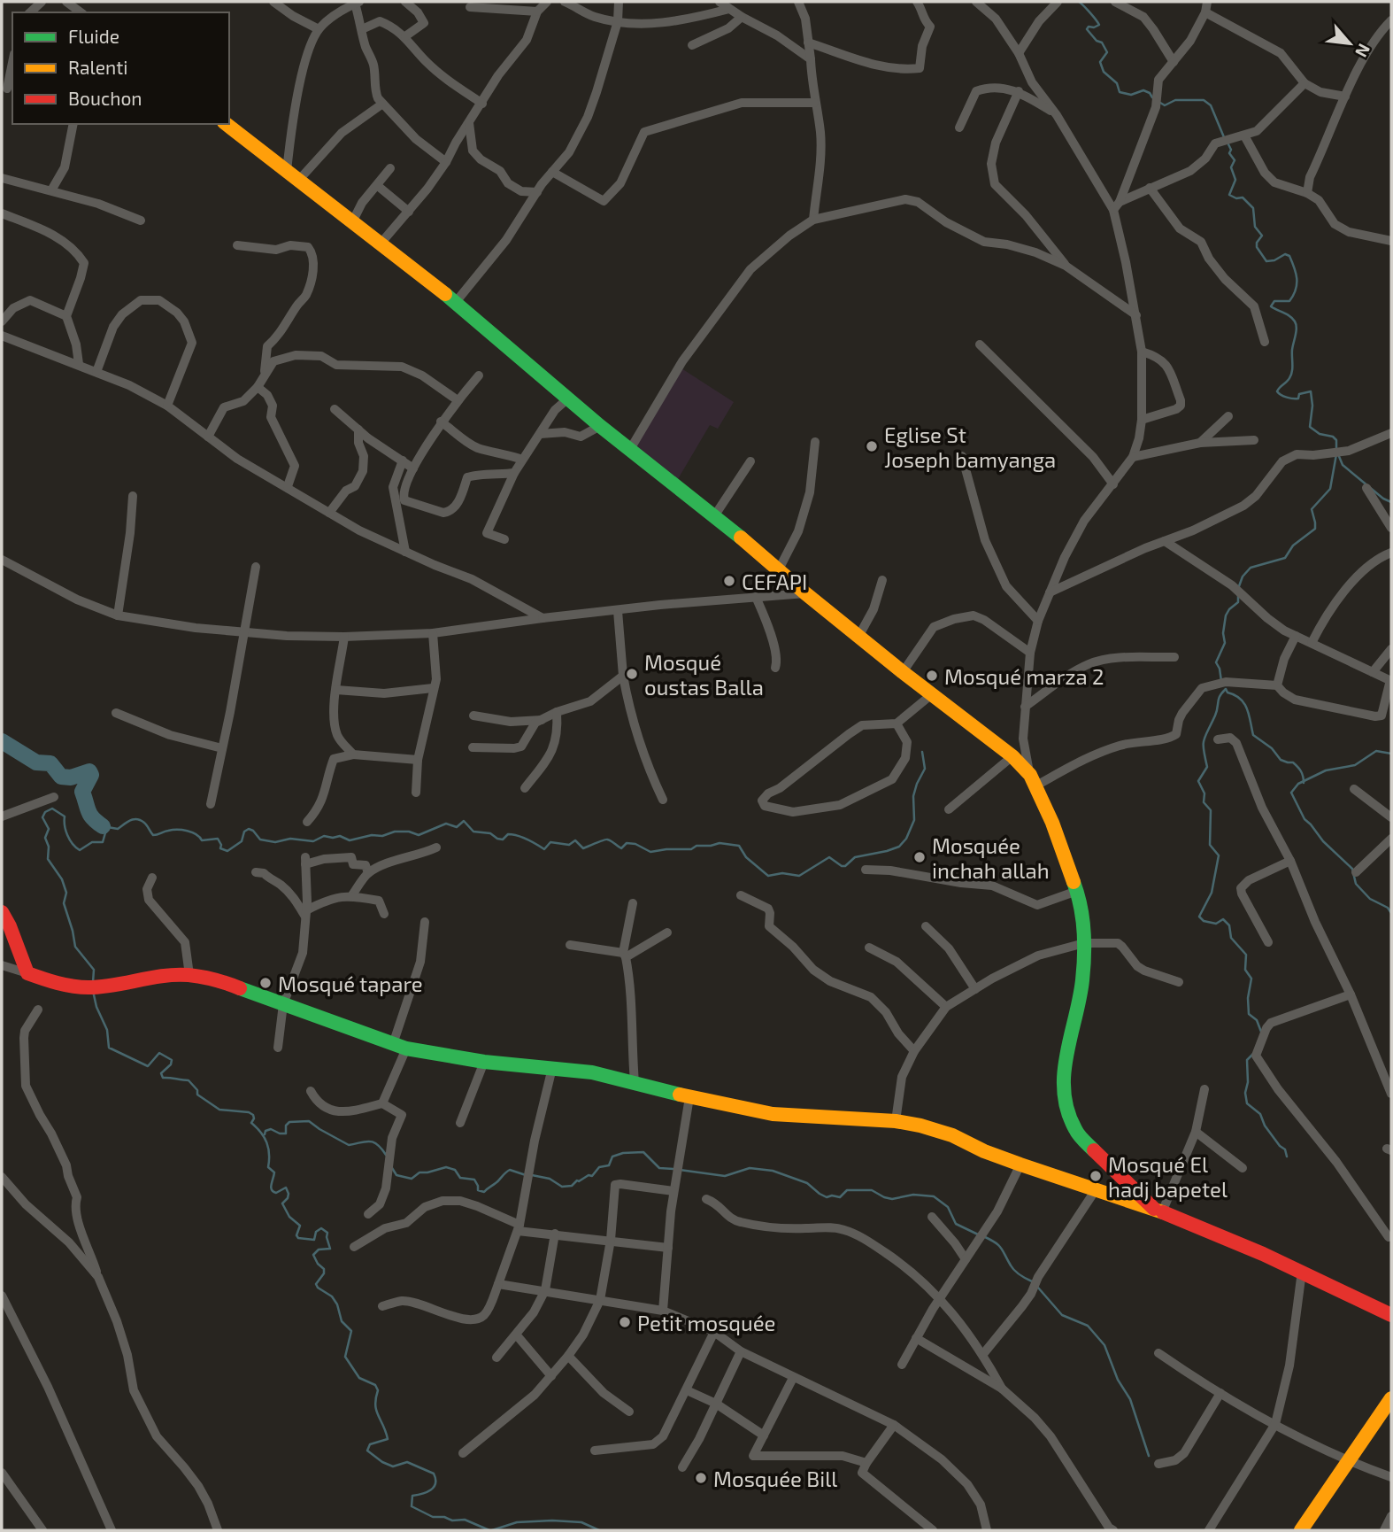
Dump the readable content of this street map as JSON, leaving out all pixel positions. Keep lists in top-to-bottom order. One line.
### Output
{"places":["Eglise St Joseph bamyanga","CEFAPI","Mosqué oustas Balla","Mosqué marza 2","Mosquée inchah allah","Mosqué tapare","Mosqué El hadj bapetel","Petit mosquée","Mosquée Bill"],"legend":["Fluide","Ralenti","Bouchon"],"north":"bottom right"}
